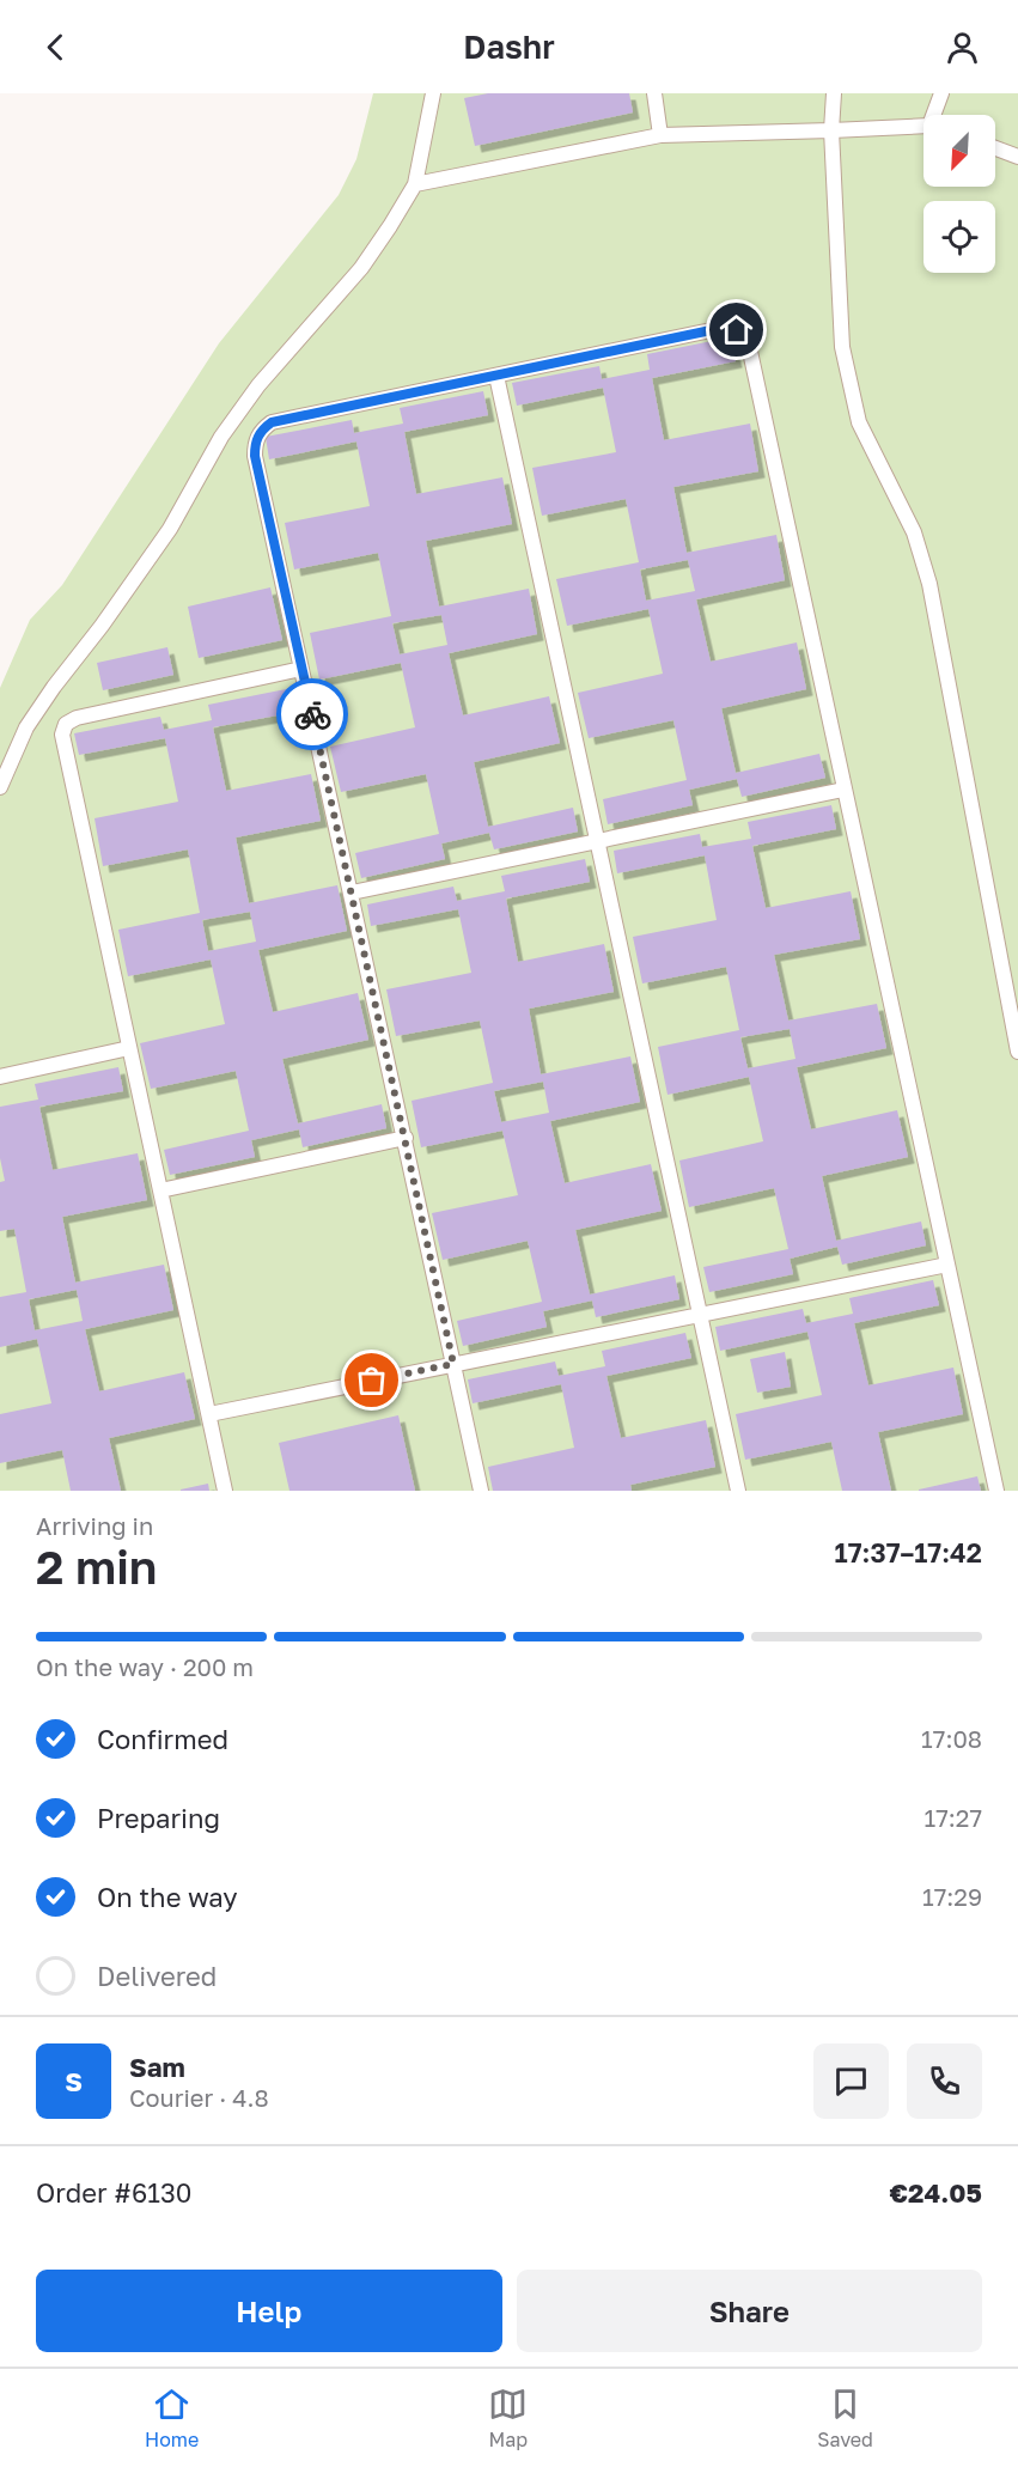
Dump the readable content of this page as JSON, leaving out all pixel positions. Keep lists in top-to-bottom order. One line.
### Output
{"north":"bottom left","page":{"header":"Dashr","heading":["2 min","Arriving in","17:37–17:42"],"panel":["Sam","Courier · 4.8","Order #6130","€24.05"],"bar":"On the way · 200 m","list":[["Confirmed","17:08"],["Preparing","17:27"],["On the way","17:29"],"Delivered"],"round":"S","buttons":["Help","Share"],"tabs":["Home","Map","Saved"]}}
